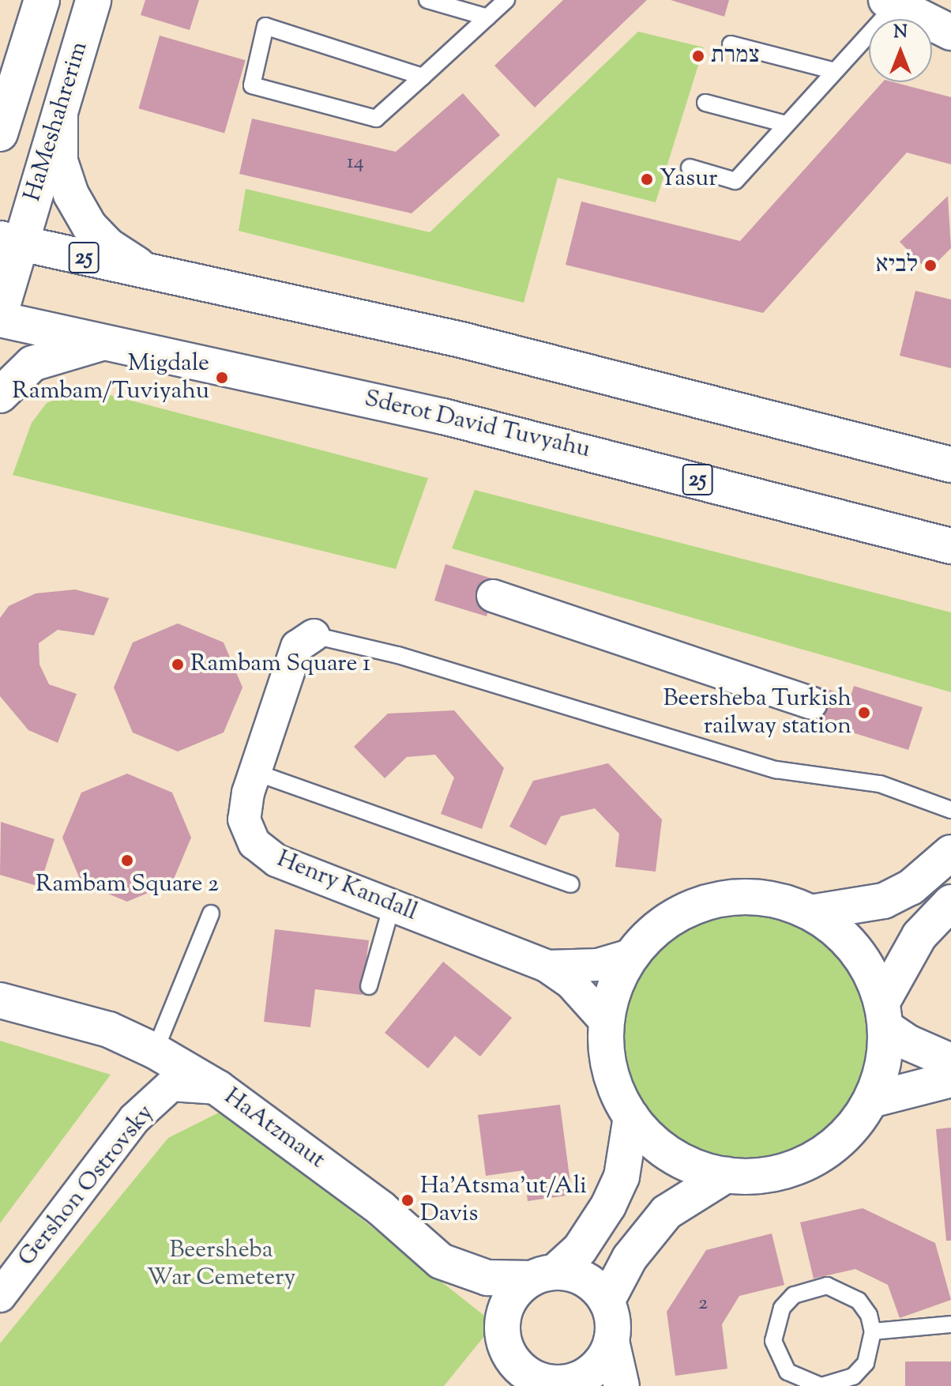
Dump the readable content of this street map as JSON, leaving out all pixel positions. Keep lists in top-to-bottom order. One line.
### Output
{"streets":{"main road":["HaMeshahrerim","25","Sderot David Tuvyahu","HaAtzmaut"],"street":["Henry Kandall","Gershon Ostrovsky"]},"crossings":[["HaMeshahrerim","25"],["HaAtzmaut","Gershon Ostrovsky"]],"parks":["Beersheba War Cemetery"],"places":["צמרת","Yasur","לביא","Migdale Rambam/Tuviyahu","Rambam Square 1","Beersheba Turkish railway station","Rambam Square 2","Ha'Atsma'ut/Ali Davis"],"house_numbers":["14","2"],"north":"top"}
